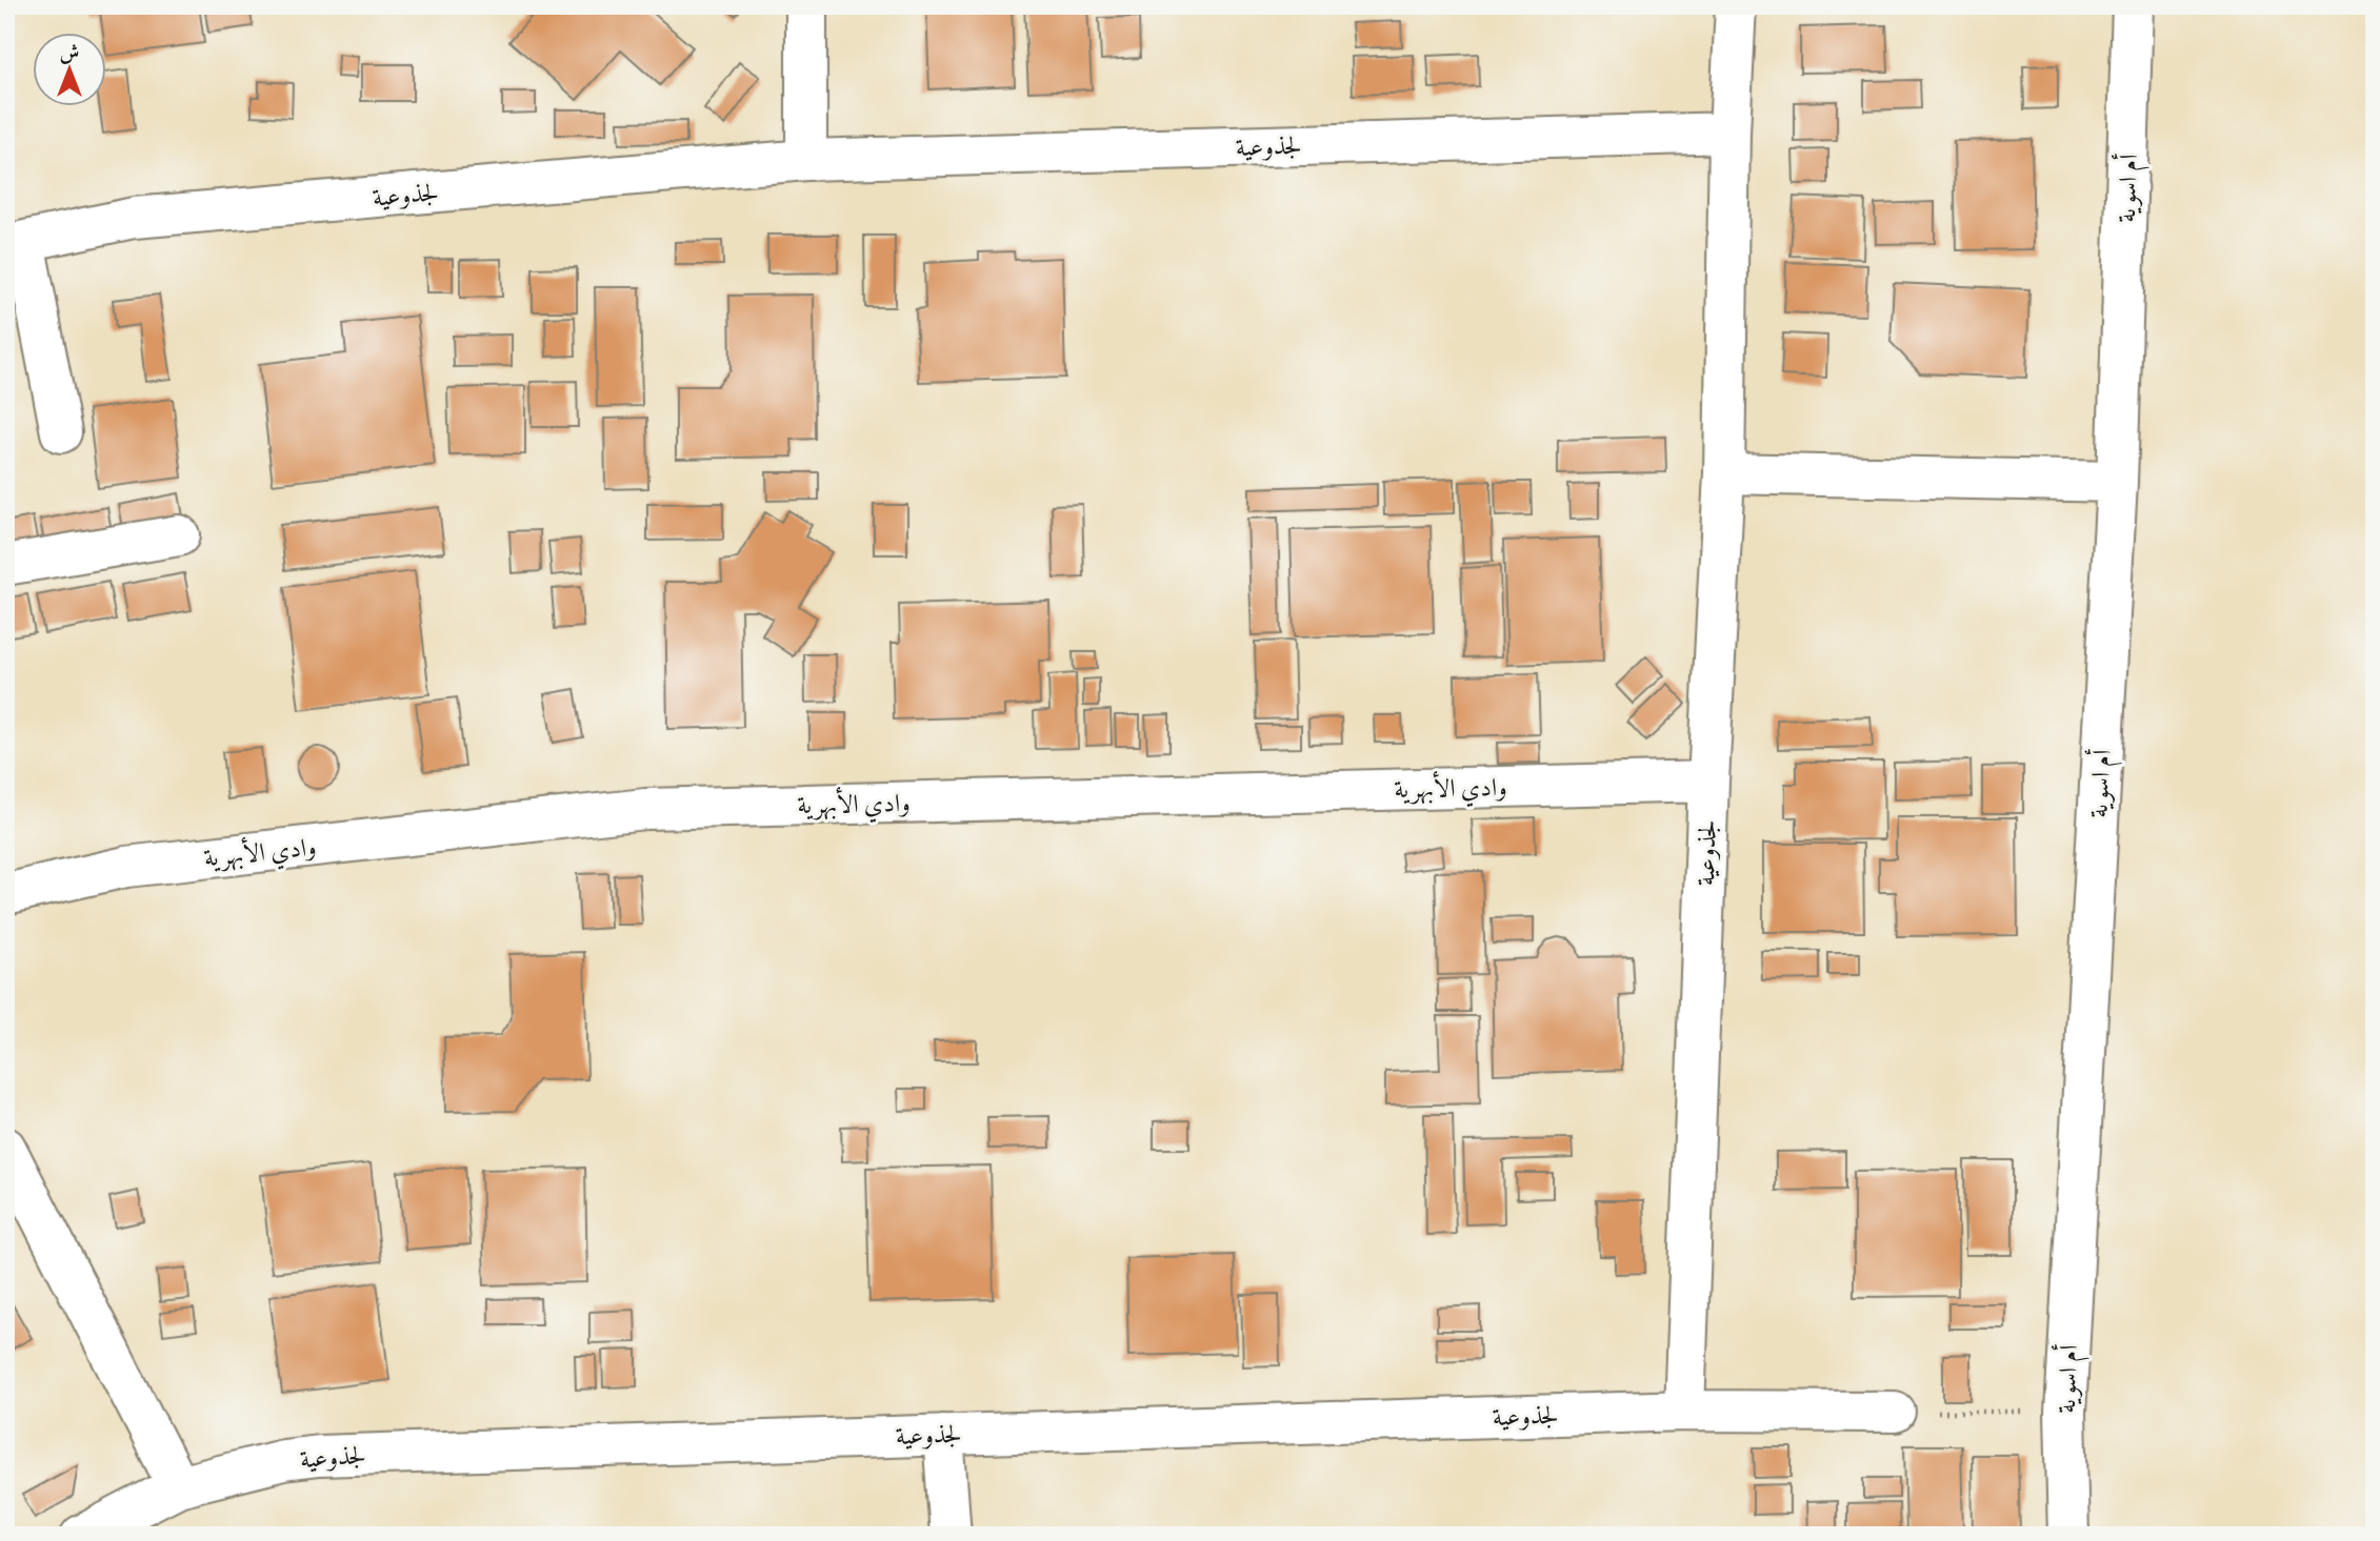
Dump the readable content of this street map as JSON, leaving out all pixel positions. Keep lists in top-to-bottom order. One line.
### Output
{"streets":{"street":["لجذوعية","أم اسوية","وادي الأبهرية"]},"crossings":[["لجذوعية","وادي الأبهرية"]],"north":"top"}
